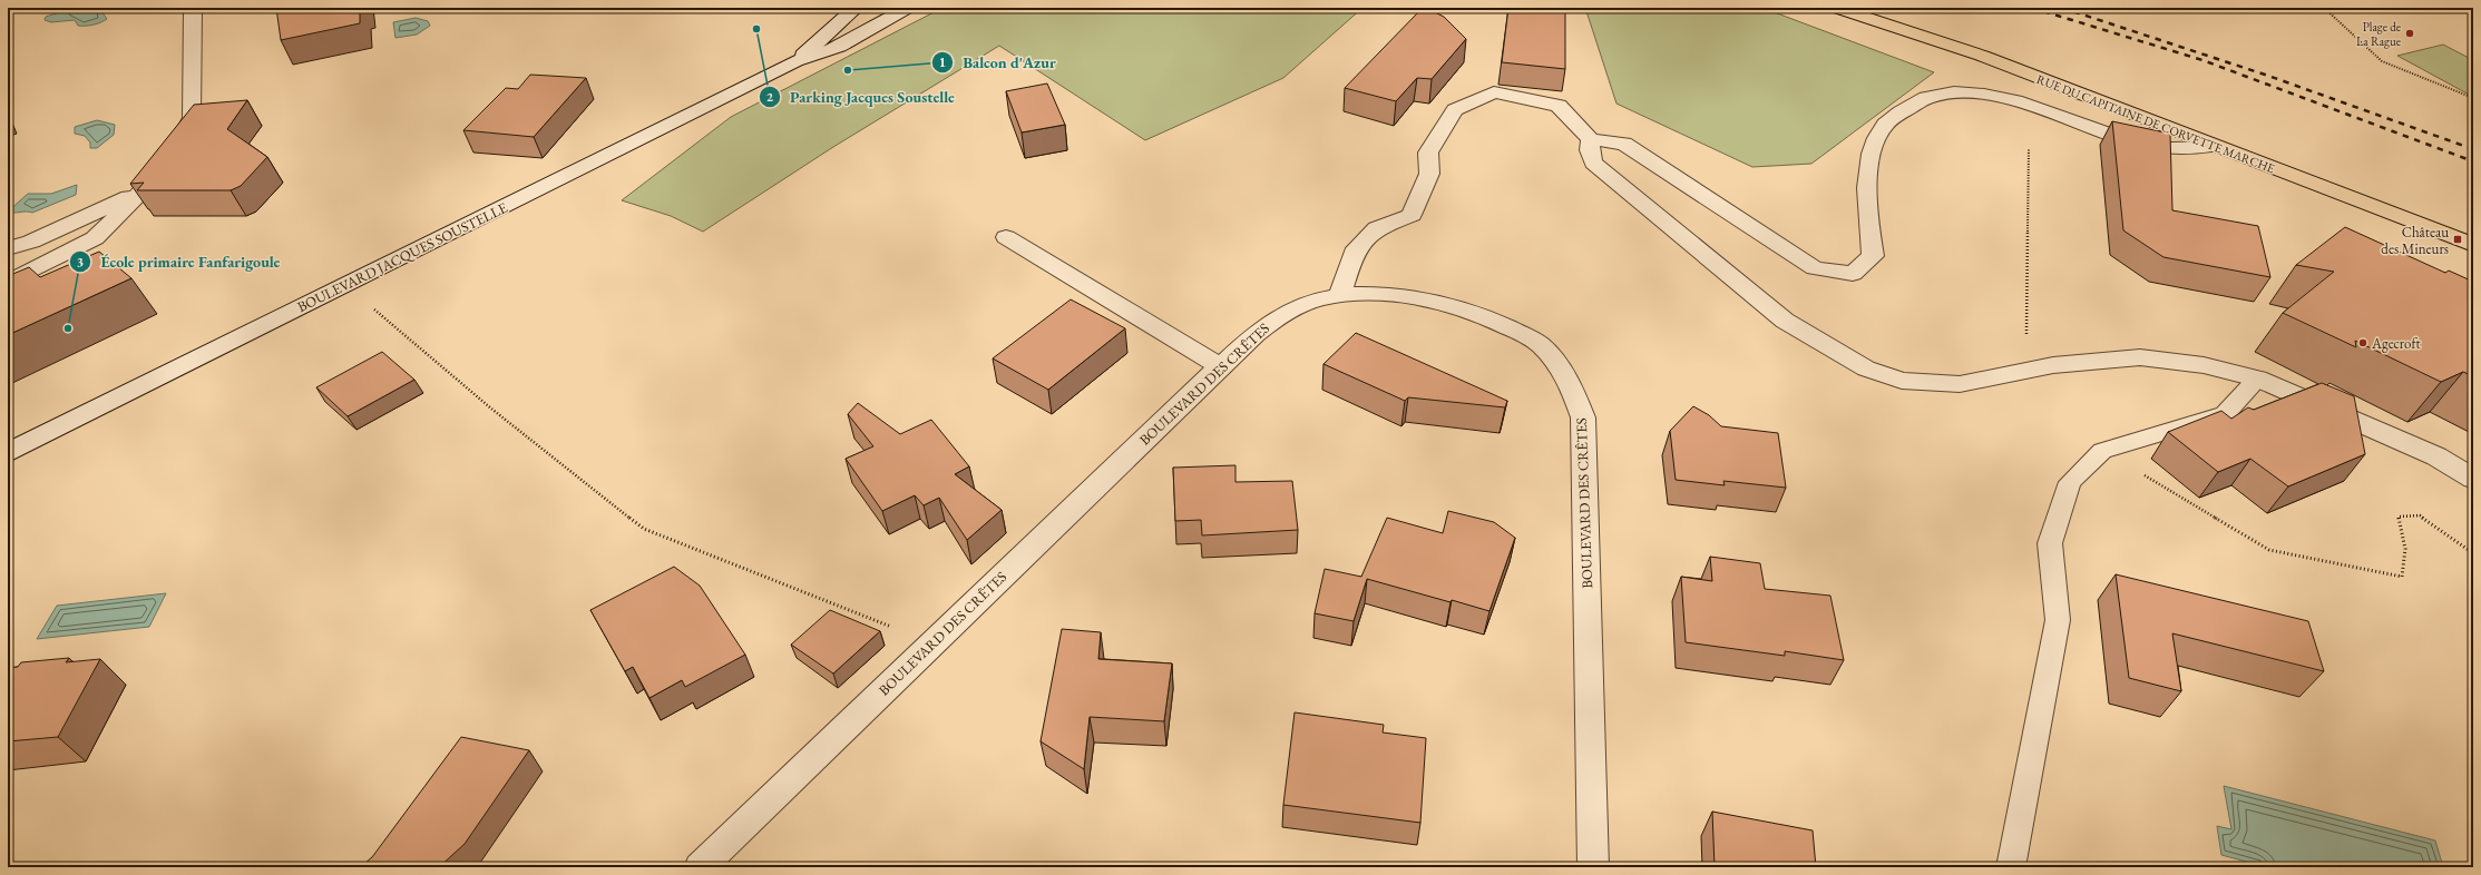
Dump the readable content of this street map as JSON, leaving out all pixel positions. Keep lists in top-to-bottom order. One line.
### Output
{"streets":{"main road":["RUE DU CAPITAINE DE CORVETTE MARCHE"],"street":["BOULEVARD JACQUES SOUSTELLE","BOULEVARD DES CRÊTES"]},"places":{"other":["Parking Jacques Soustelle","Plage de La Rague","Balcon d'Azur","École primaire Fanfarigoule","Agecroft"],"transit":["Château des Mineurs"]}}
